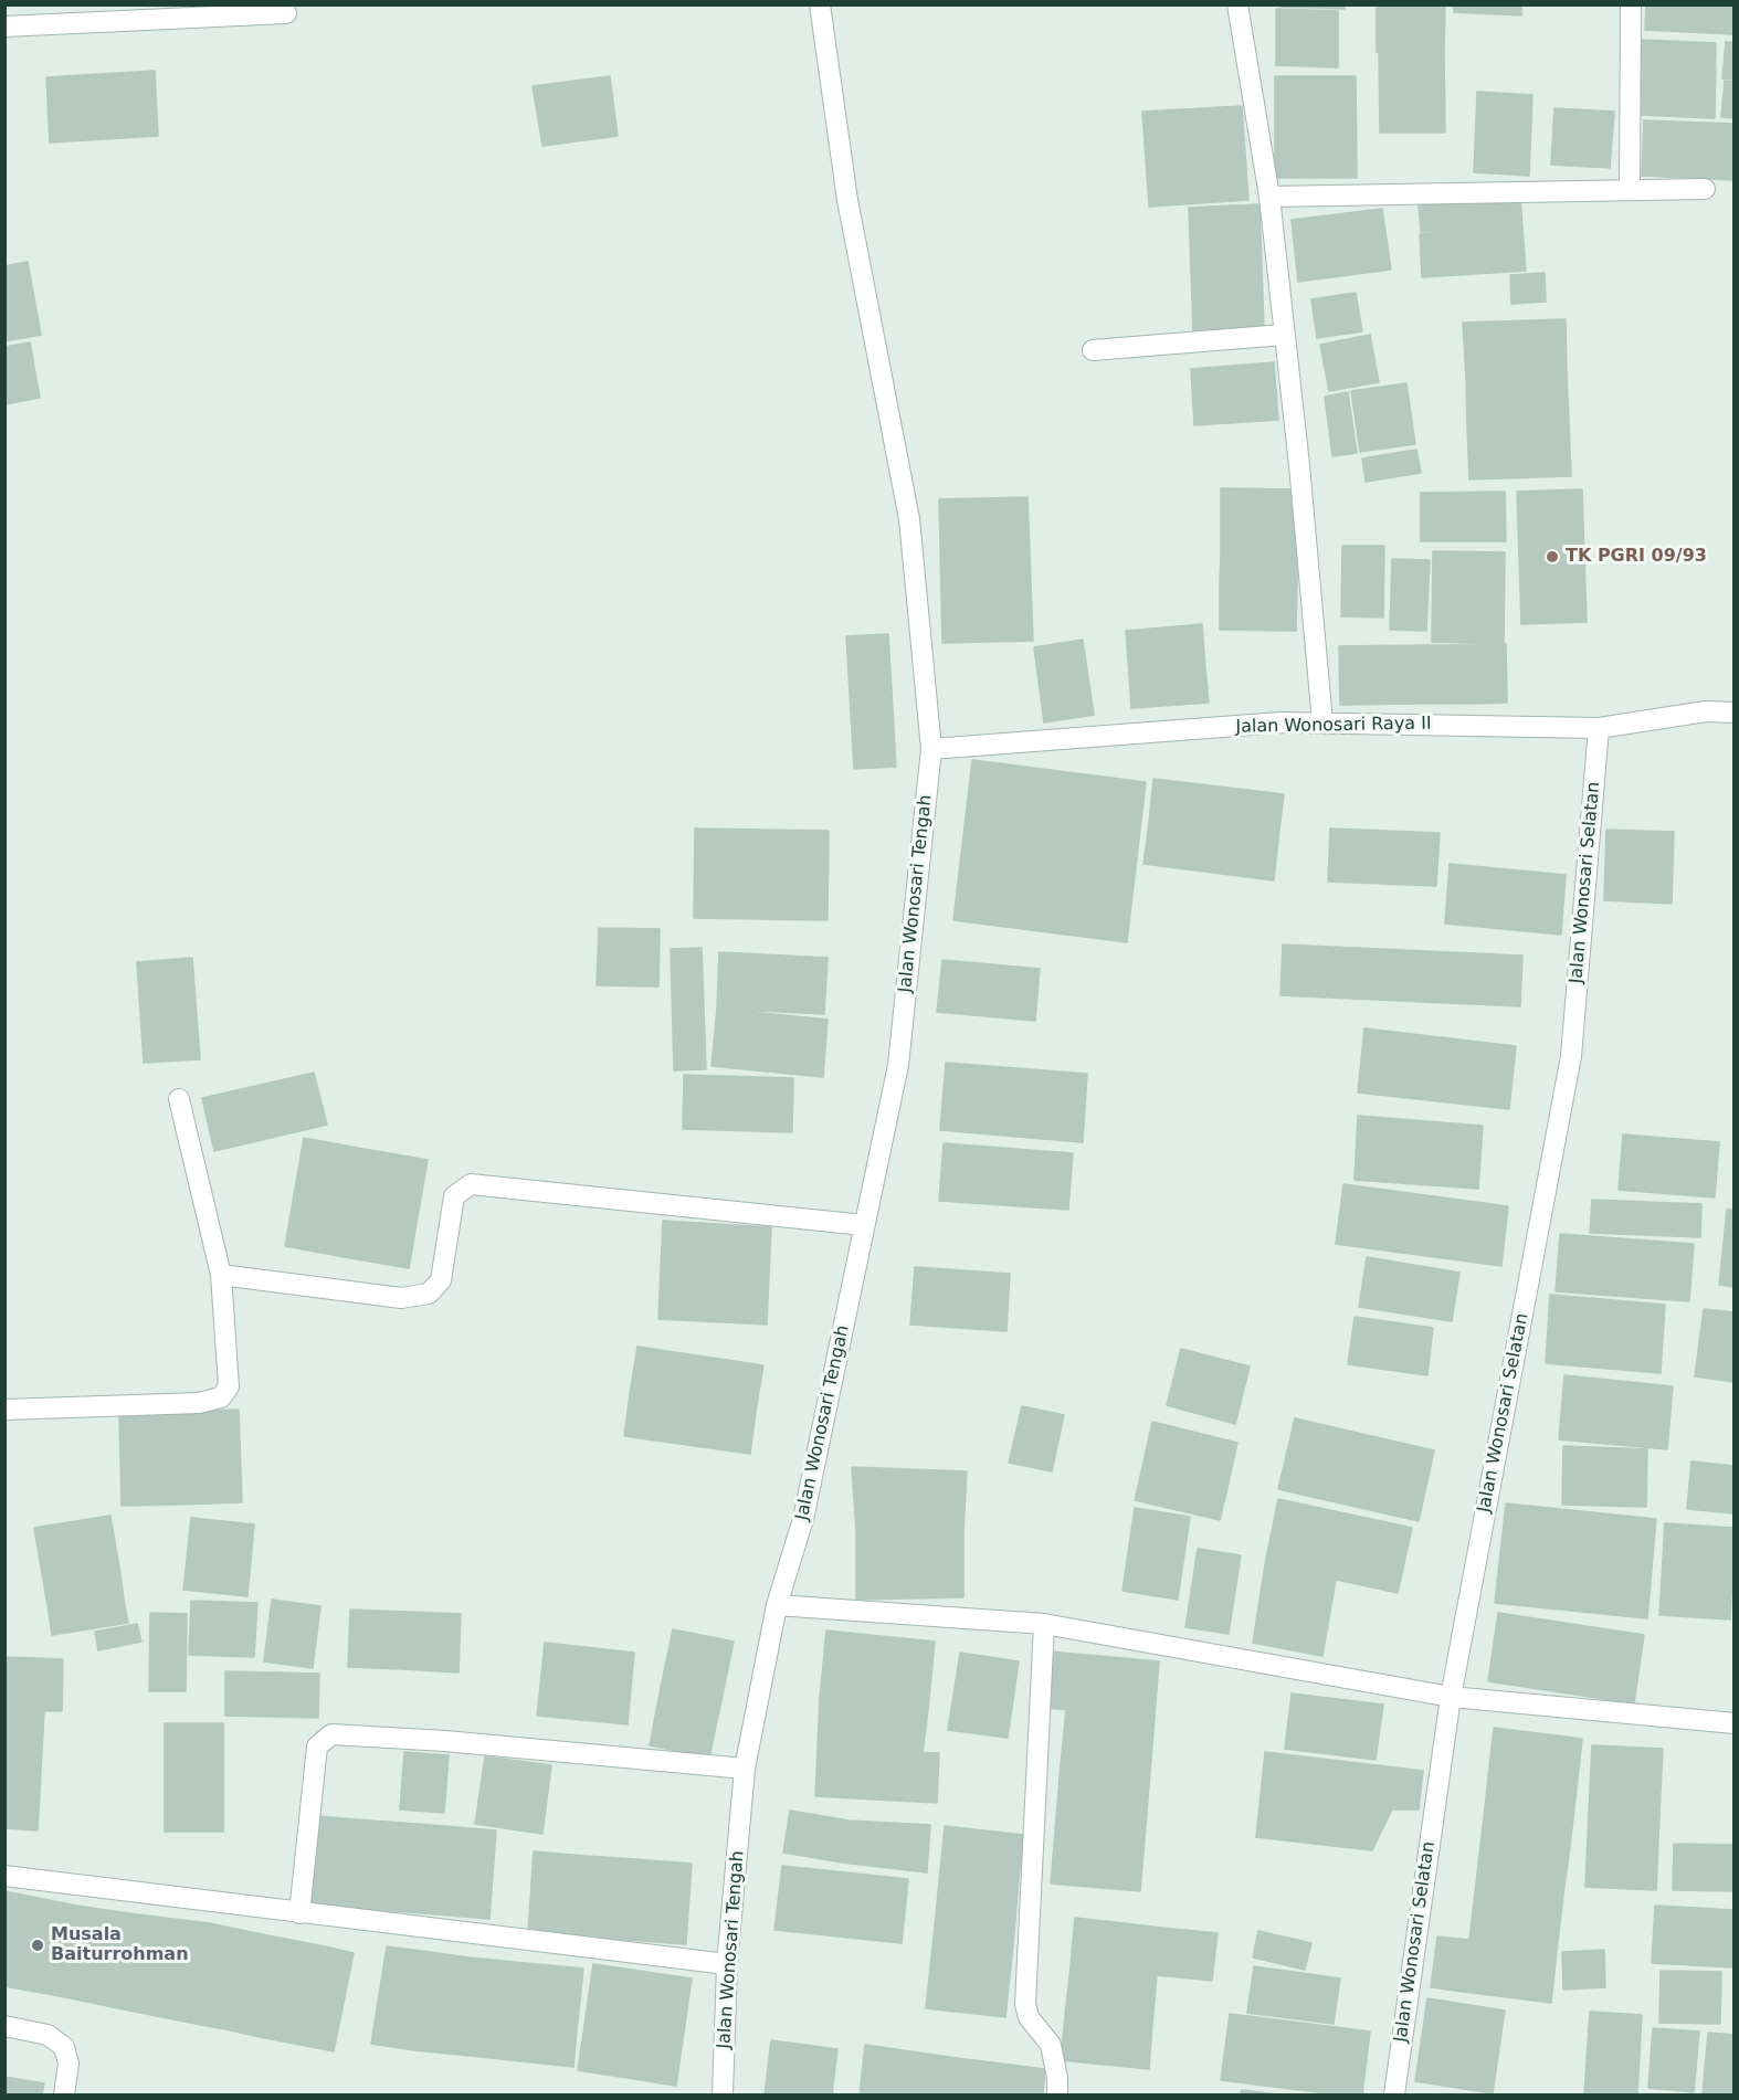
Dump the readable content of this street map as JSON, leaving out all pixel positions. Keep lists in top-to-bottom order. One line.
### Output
{"streets":{"street":["Jalan Wonosari Raya II","Jalan Wonosari Selatan","Jalan Wonosari Tengah"]},"crossings":[["Jalan Wonosari Raya II","Jalan Wonosari Selatan"],["Jalan Wonosari Raya II","Jalan Wonosari Tengah"]],"places":["TK PGRI 09/93","Musala Baiturrohman"]}
